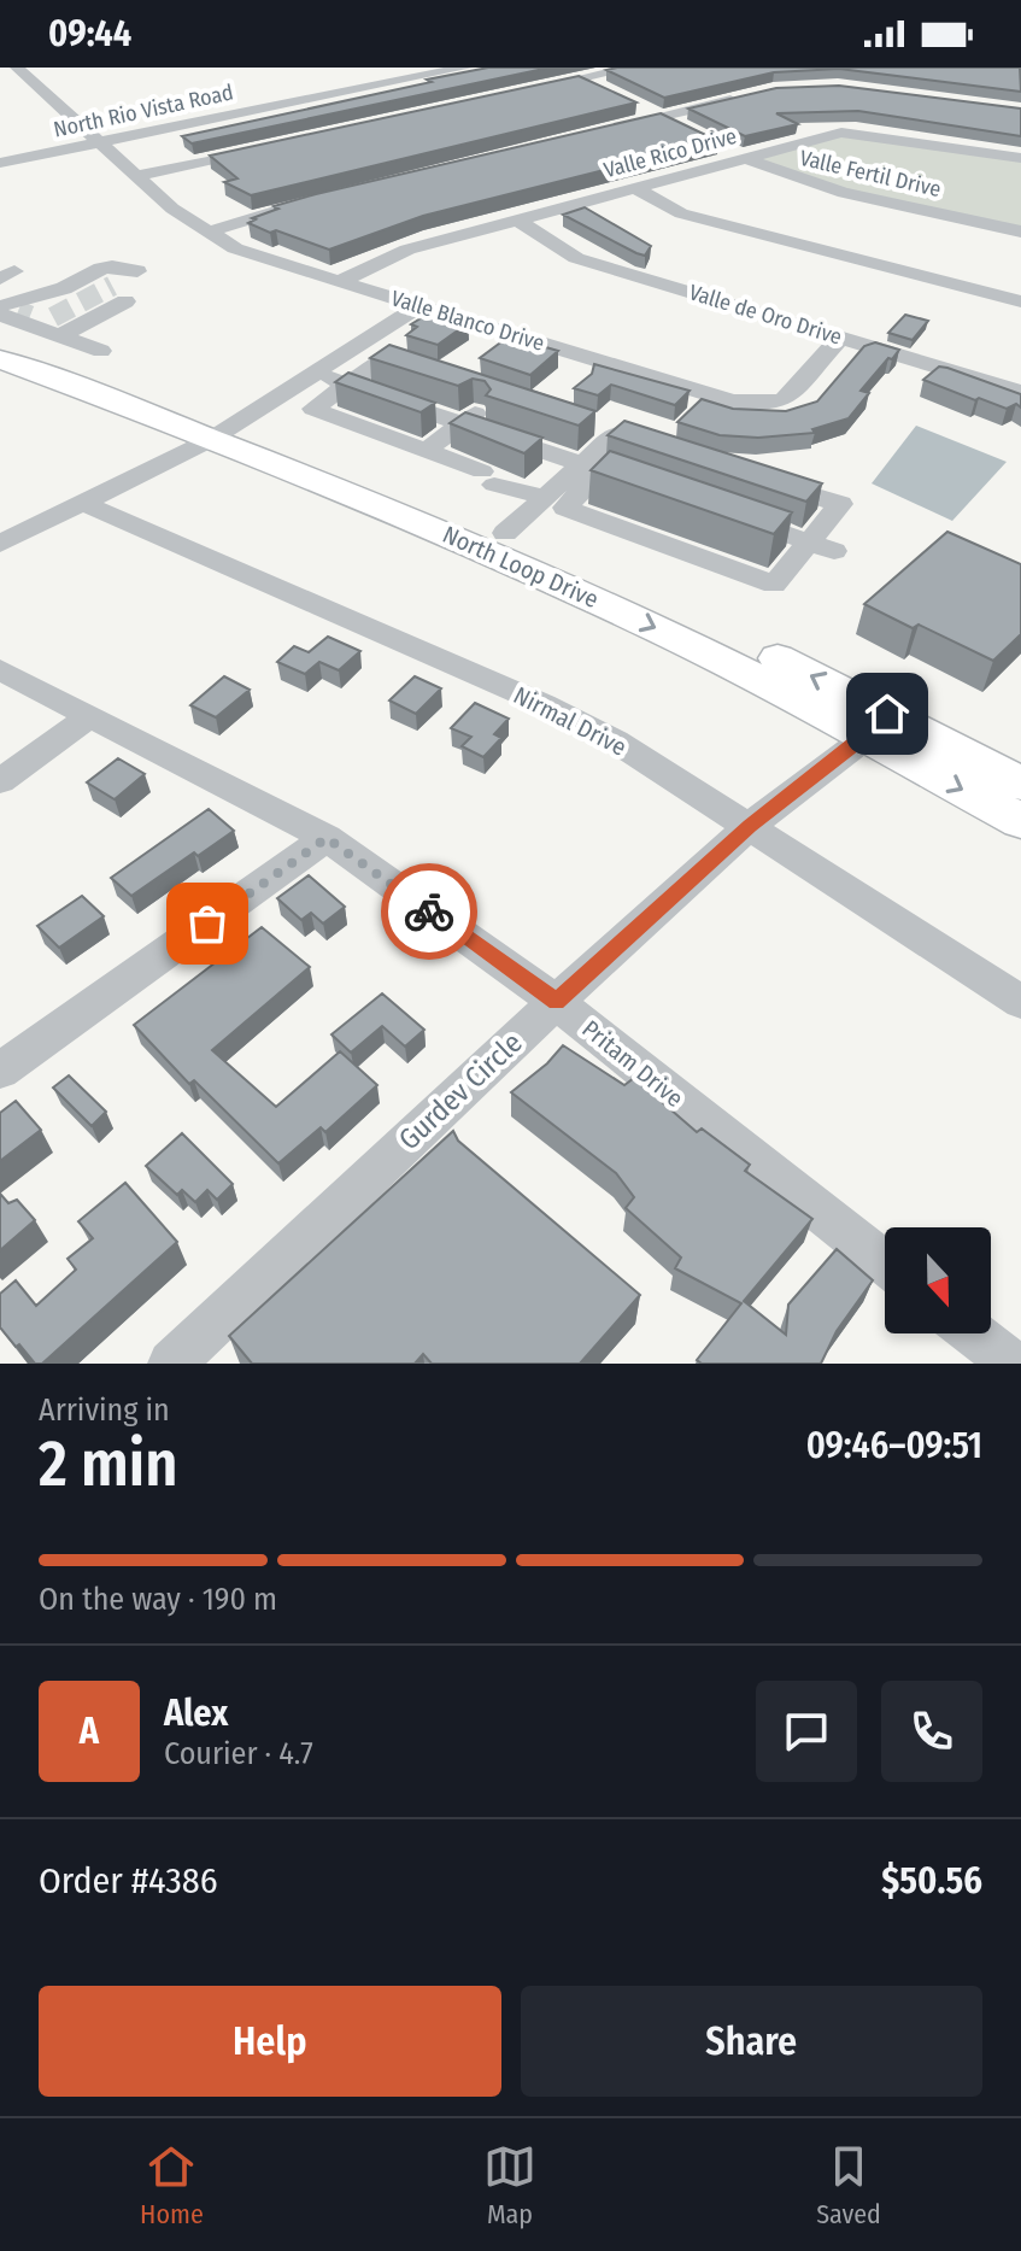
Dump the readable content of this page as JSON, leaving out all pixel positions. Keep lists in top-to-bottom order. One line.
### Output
{"streets":{"main road":["North Loop Drive"],"street":["North Rio Vista Road","Valle Rico Drive","Valle Fertil Drive","Valle de Oro Drive","Valle Blanco Drive","Nirmal Drive","Pritam Drive","Gurdev Circle"]},"crossings":[["North Rio Vista Road","Valle Blanco Drive"],["Valle Rico Drive","Valle Fertil Drive"],["Valle Rico Drive","Valle de Oro Drive"],["Valle Rico Drive","Valle Blanco Drive"],["Valle de Oro Drive","Valle Blanco Drive"],["North Loop Drive","Gurdev Circle"],["Nirmal Drive","Gurdev Circle"],["Pritam Drive","Gurdev Circle"]],"north":"bottom","page":{"status":"09:44","heading":["2 min","Arriving in","09:46–09:51"],"panel":["Alex","Courier · 4.7","Order #4386","$50.56"],"bar":"On the way · 190 m","round":"A","buttons":["Help","Share"],"tabs":["Home","Map","Saved"]}}
